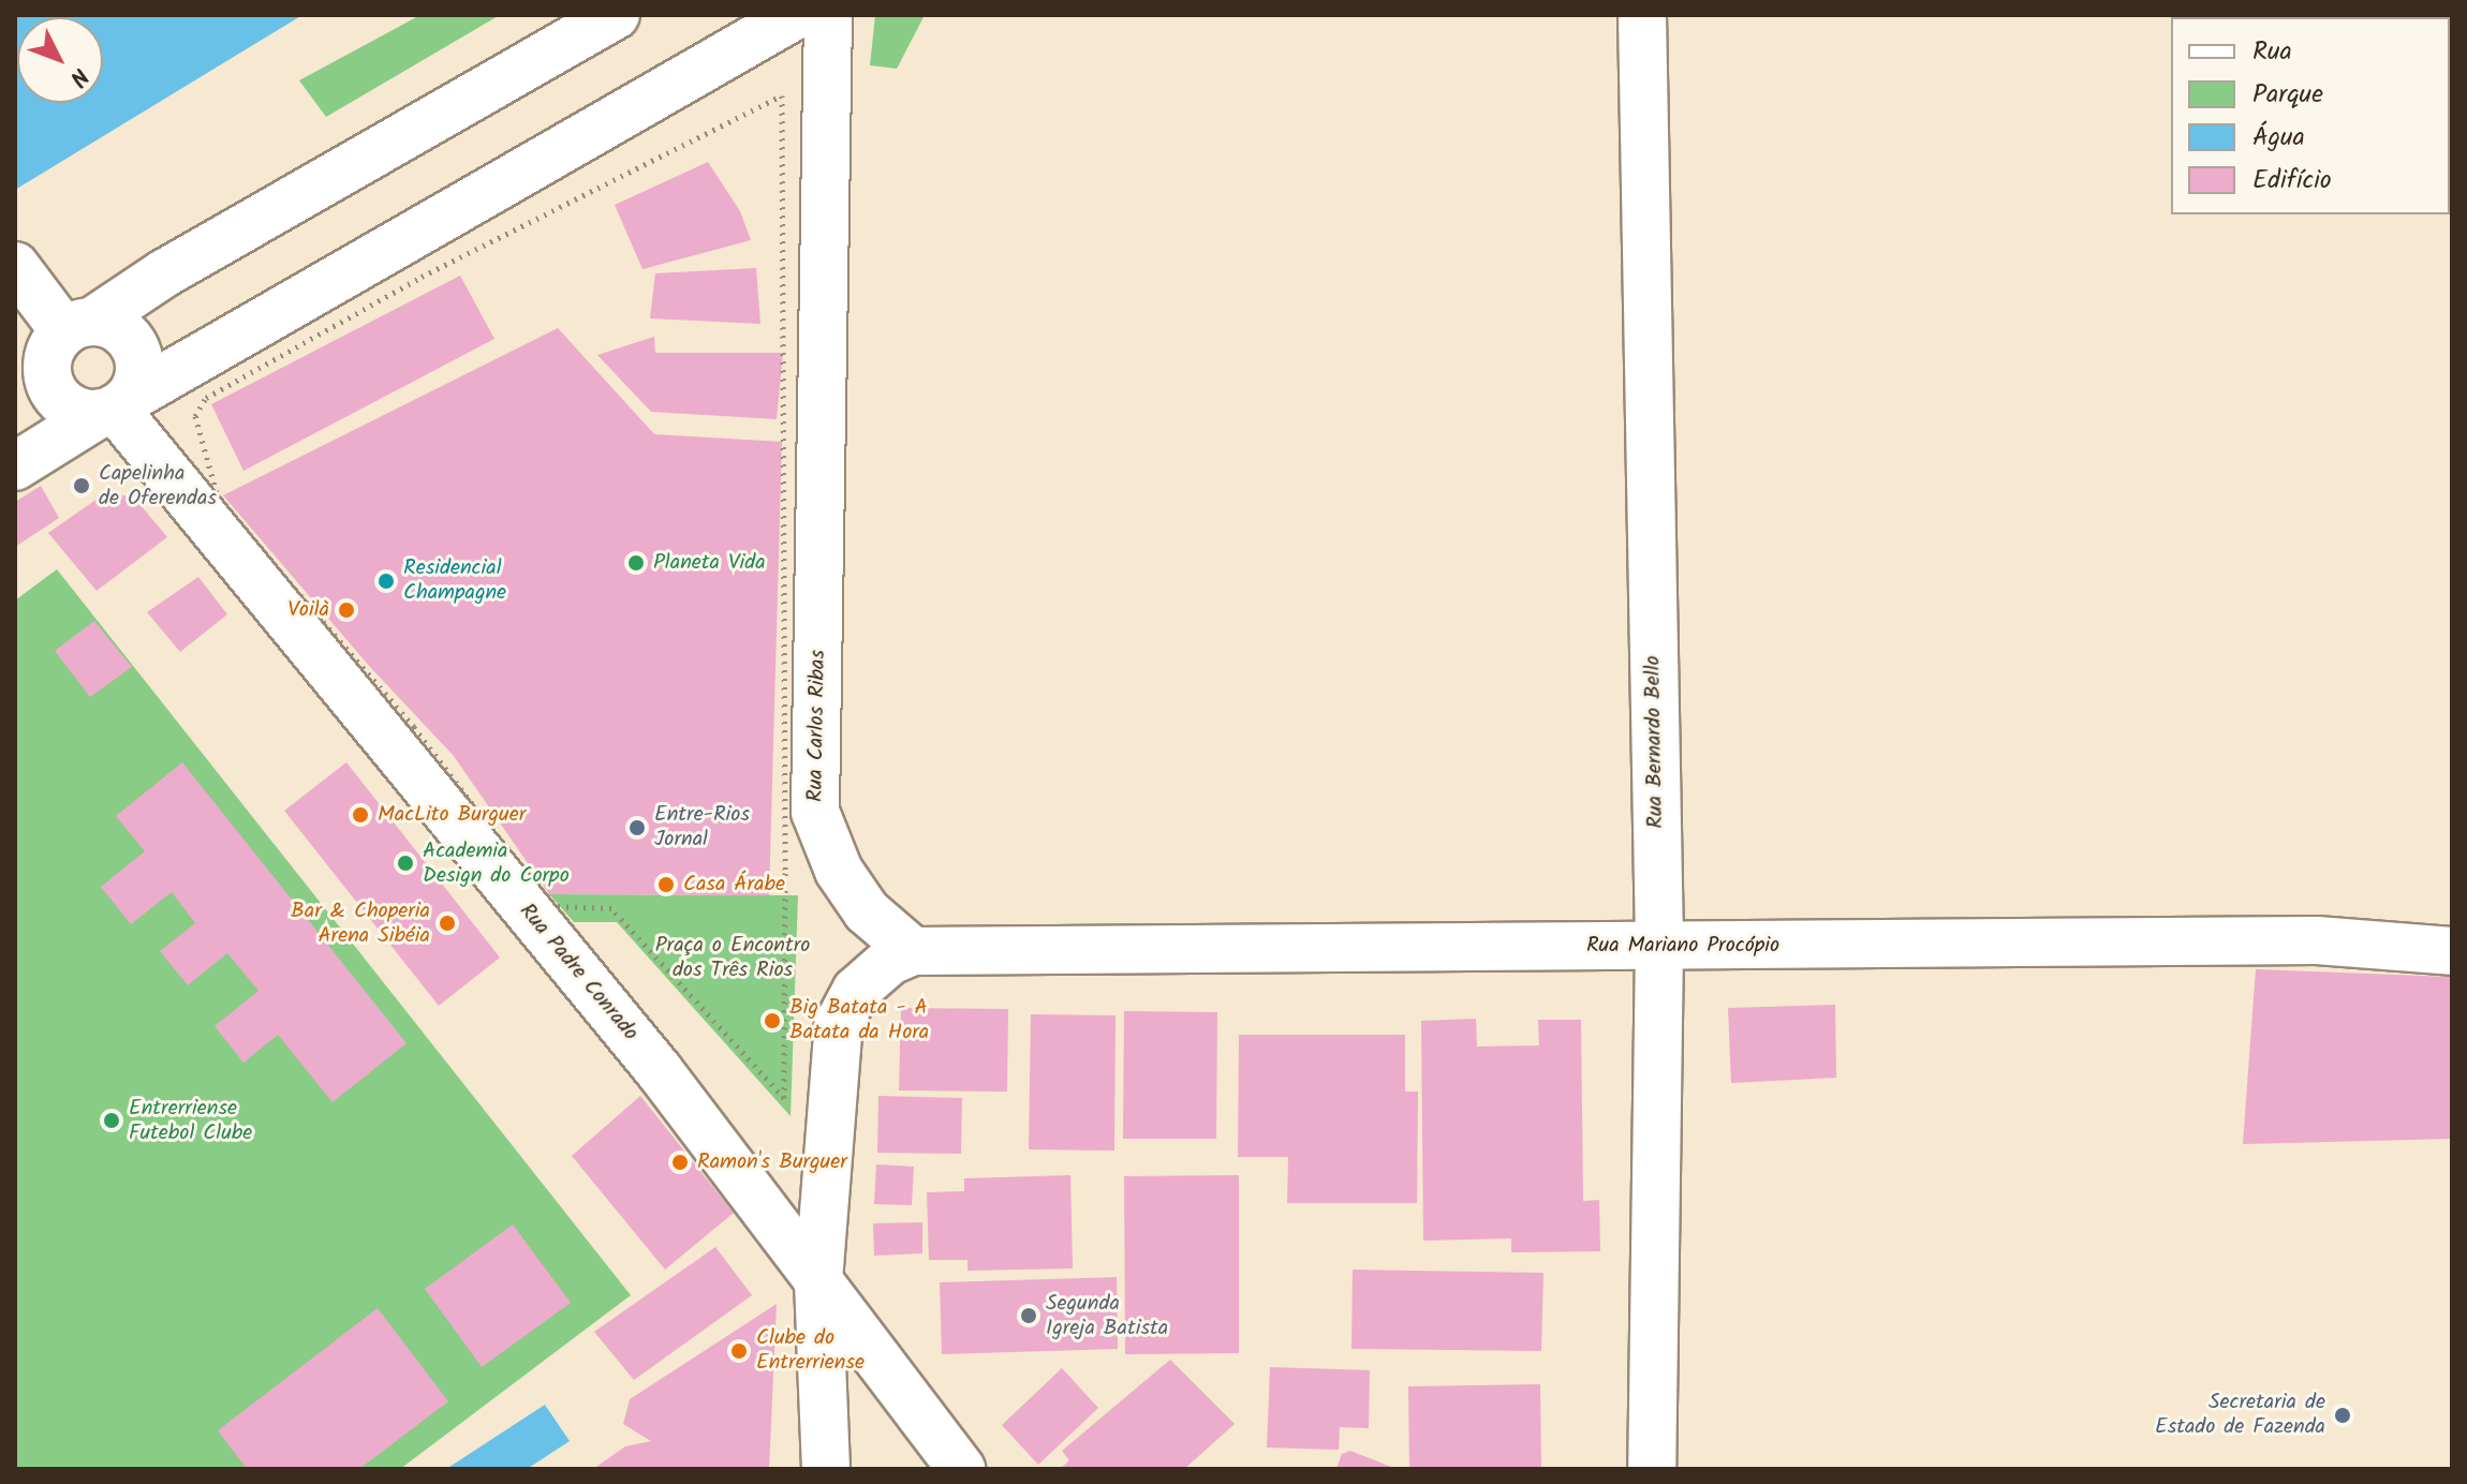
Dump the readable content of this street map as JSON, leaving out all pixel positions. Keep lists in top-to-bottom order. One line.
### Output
{"streets":{"street":["Rua Carlos Ribas","Rua Bernardo Bello","Rua Mariano Procópio","Rua Padre Conrado"]},"crossings":[["Rua Carlos Ribas","Rua Mariano Procópio"],["Rua Bernardo Bello","Rua Mariano Procópio"]],"parks":["Praça o Encontro dos Três Rios"],"places":["Capelinha de Oferendas","Planeta Vida","Residencial Champagne","Voilà","MacLito Burguer","Entre-Rios Jornal","Academia Design do Corpo","Casa Árabe","Bar & Choperia Arena Sibéia","Big Batata - A Batata da Hora","Entrerriense Futebol Clube","Ramon's Burguer","Segunda Igreja Batista","Clube do Entrerriense","Secretaria de Estado de Fazenda"],"legend":["Rua","Parque","Água","Edifício"],"north":"bottom right"}
